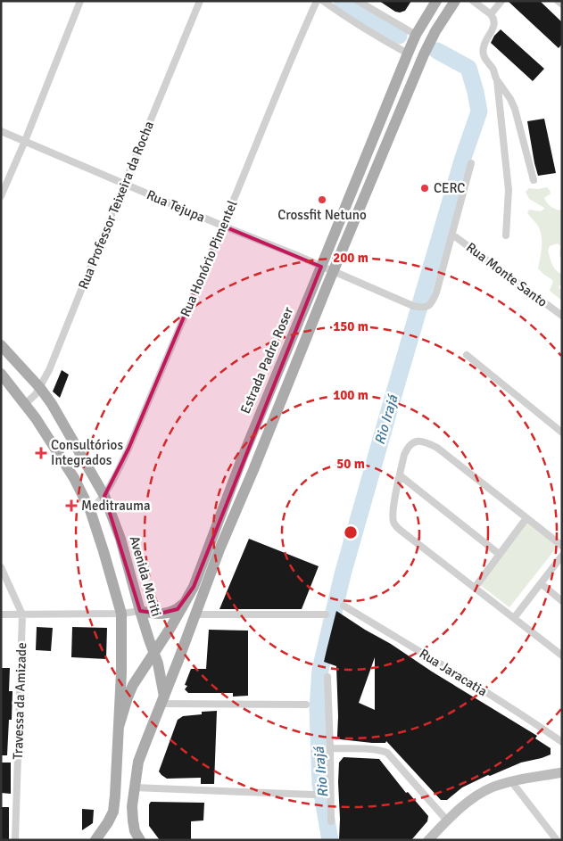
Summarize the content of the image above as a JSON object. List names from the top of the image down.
{
  "streets": {
    "main road": ["Estrada Padre Roser", "Avenida Meriti"],
    "street": [
      "Rua Professor Teixeira da Rocha",
      "Rua Tejupa",
      "Rua Honório Pimentel",
      "Rua Monte Santo",
      "Rua Jaracatia",
      "Travessa da Amizade"
    ]
  },
  "crossings": [
    ["Rua Professor Teixeira da Rocha", "Rua Tejupa"],
    ["Rua Professor Teixeira da Rocha", "Avenida Meriti"],
    ["Rua Tejupa", "Rua Honório Pimentel"],
    ["Rua Tejupa", "Rua Monte Santo"],
    ["Rua Tejupa", "Estrada Padre Roser"],
    ["Rua Honório Pimentel", "Avenida Meriti"],
    ["Estrada Padre Roser", "Avenida Meriti"]
  ],
  "water": ["Rio Irajá"],
  "places": {
    "other": ["CERC", "Crossfit Netuno"],
    "health": ["Consultórios Integrados", "Meditrauma"]
  },
  "rings": [
    "200 m",
    "150 m",
    "100 m",
    "50 m"
  ]
}
